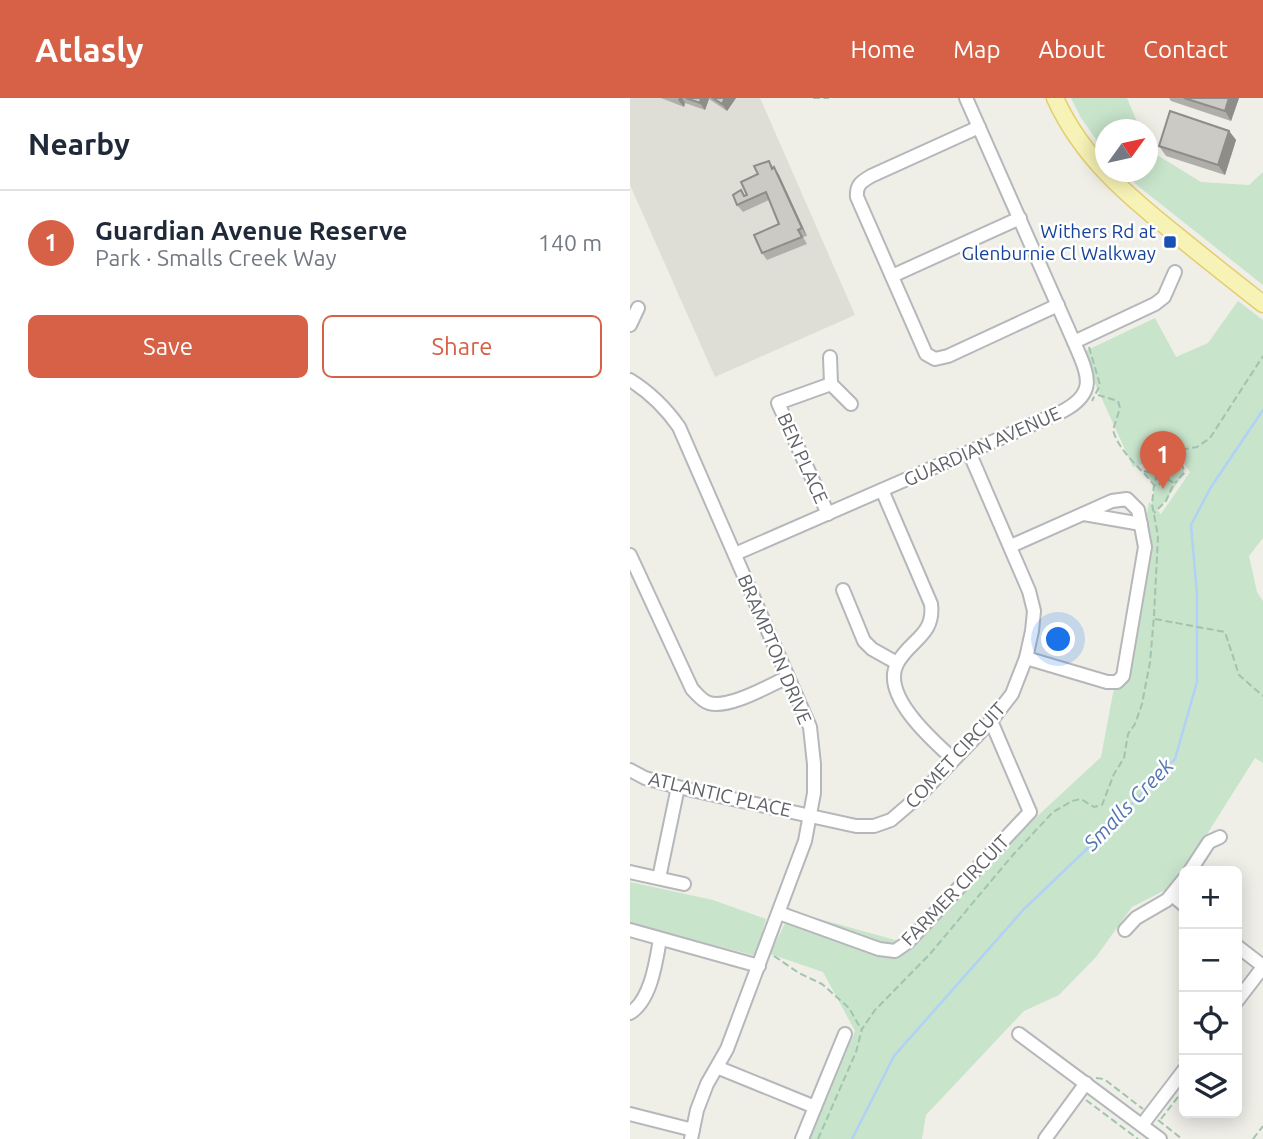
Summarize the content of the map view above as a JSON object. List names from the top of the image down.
{
  "streets": {
    "street": [
      "GUARDIAN AVENUE",
      "BEN PLACE",
      "BRAMPTON DRIVE",
      "COMET CIRCUIT",
      "ATLANTIC PLACE",
      "FARMER CIRCUIT"
    ]
  },
  "crossings": [
    ["GUARDIAN AVENUE", "BEN PLACE"],
    ["GUARDIAN AVENUE", "BRAMPTON DRIVE"],
    ["GUARDIAN AVENUE", "COMET CIRCUIT"],
    ["BRAMPTON DRIVE", "COMET CIRCUIT"],
    ["BRAMPTON DRIVE", "ATLANTIC PLACE"],
    ["BRAMPTON DRIVE", "FARMER CIRCUIT"],
    ["COMET CIRCUIT", "ATLANTIC PLACE"],
    ["COMET CIRCUIT", "FARMER CIRCUIT"]
  ],
  "water": ["Smalls Creek"],
  "places": {
    "transit": ["Withers Rd at Glenburnie Cl Walkway"]
  },
  "north": "top right",
  "page": {
    "header": "Atlasly",
    "nav": [
      "Home",
      "Map",
      "About",
      "Contact"
    ],
    "heading": "Nearby",
    "list": [
      {
        "mark": "1",
        "name": "Guardian Avenue Reserve",
        "note": "Park · Smalls Creek Way",
        "value": "140 m"
      }
    ],
    "buttons": ["Save", "Share"],
    "pins": "1",
    "map_buttons": ["+", "−"]
  }
}
